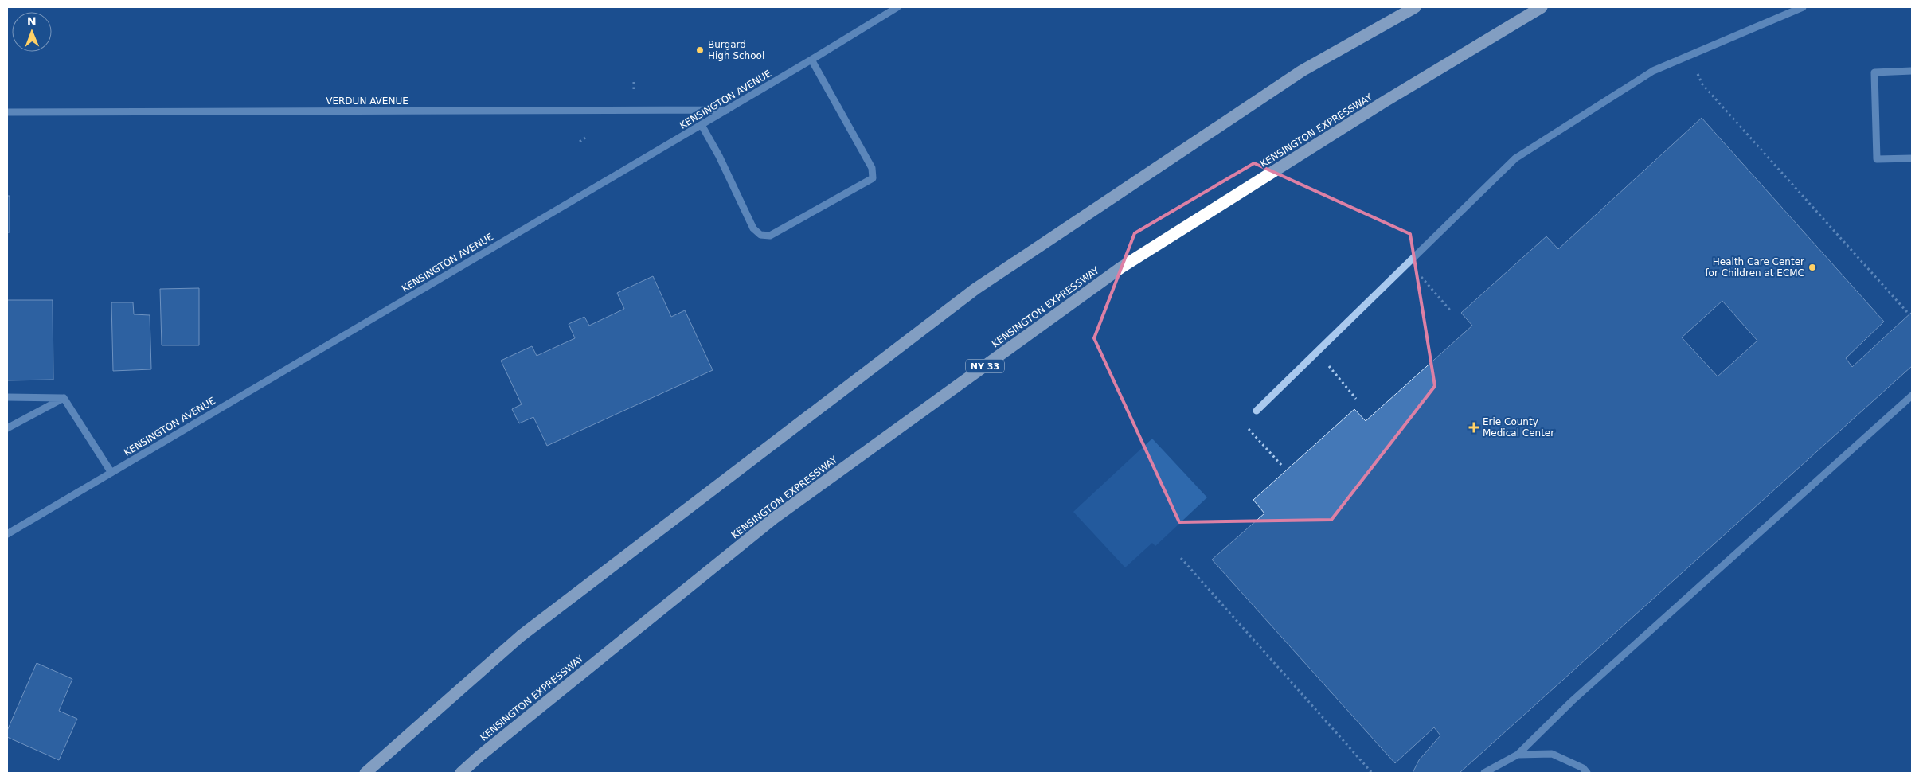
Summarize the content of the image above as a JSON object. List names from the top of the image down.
{
  "streets": {
    "highway": ["KENSINGTON EXPRESSWAY", "NY 33"],
    "street": ["KENSINGTON AVENUE", "VERDUN AVENUE"]
  },
  "crossings": [
    ["KENSINGTON AVENUE", "VERDUN AVENUE"]
  ],
  "places": {
    "other": ["Burgard High School", "Health Care Center for Children at ECMC"],
    "health": ["Erie County Medical Center"]
  },
  "north": "top"
}
